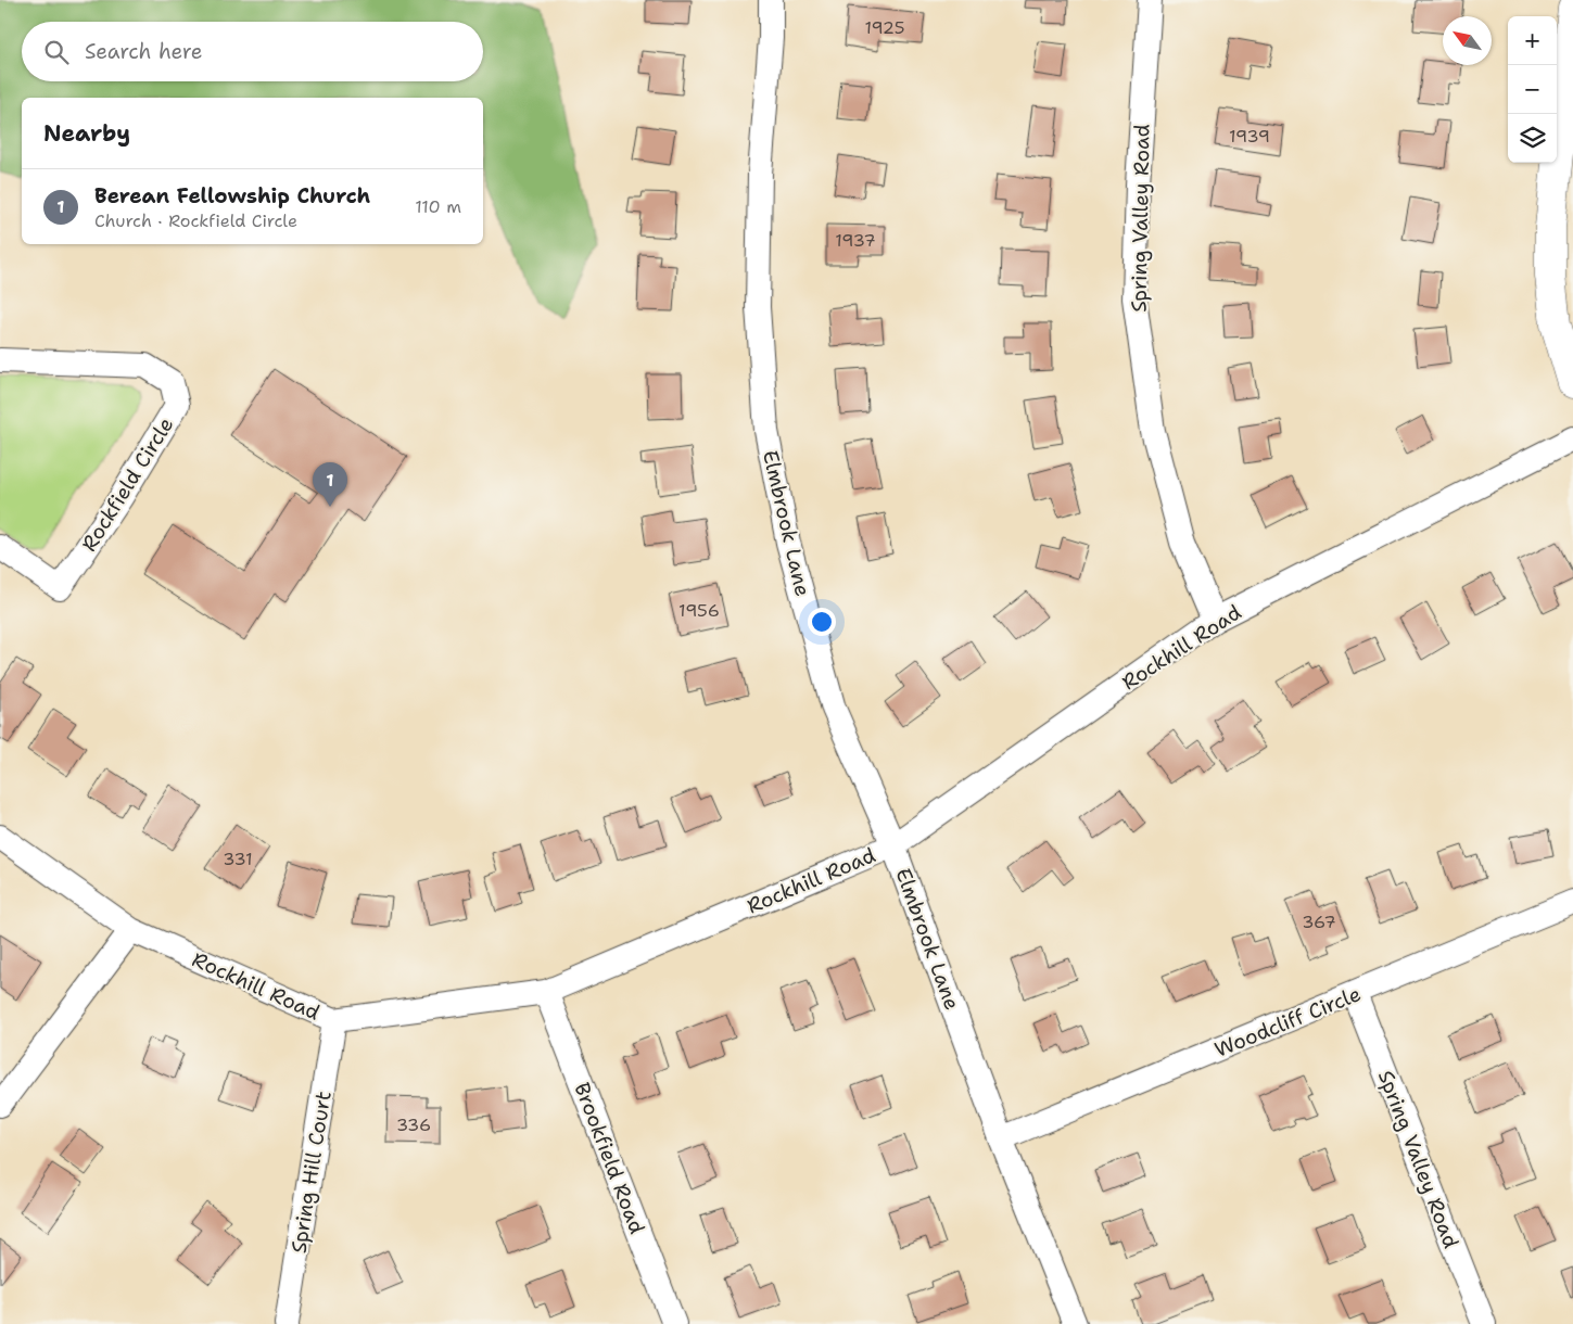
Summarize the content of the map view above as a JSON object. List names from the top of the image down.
{
  "streets": {
    "street": [
      "Spring Valley Road",
      "Rockfield Circle",
      "Elmbrook Lane",
      "Rockhill Road",
      "Woodcliff Circle",
      "Brookfield Road",
      "Spring Hill Court"
    ]
  },
  "crossings": [
    ["Spring Valley Road", "Rockhill Road"],
    ["Spring Valley Road", "Woodcliff Circle"],
    ["Elmbrook Lane", "Rockhill Road"],
    ["Elmbrook Lane", "Woodcliff Circle"],
    ["Rockhill Road", "Brookfield Road"],
    ["Rockhill Road", "Spring Hill Court"]
  ],
  "house_numbers": [
    "1925",
    "1939",
    "1937",
    "1956",
    "331",
    "367",
    "336"
  ],
  "north": "top left",
  "page": {
    "map_buttons": ["+", "−"],
    "search": "Search here",
    "heading": "Nearby",
    "list": [
      {
        "mark": "1",
        "name": "Berean Fellowship Church",
        "note": "Church · Rockfield Circle",
        "value": "110 m"
      }
    ],
    "pins": "1"
  }
}
